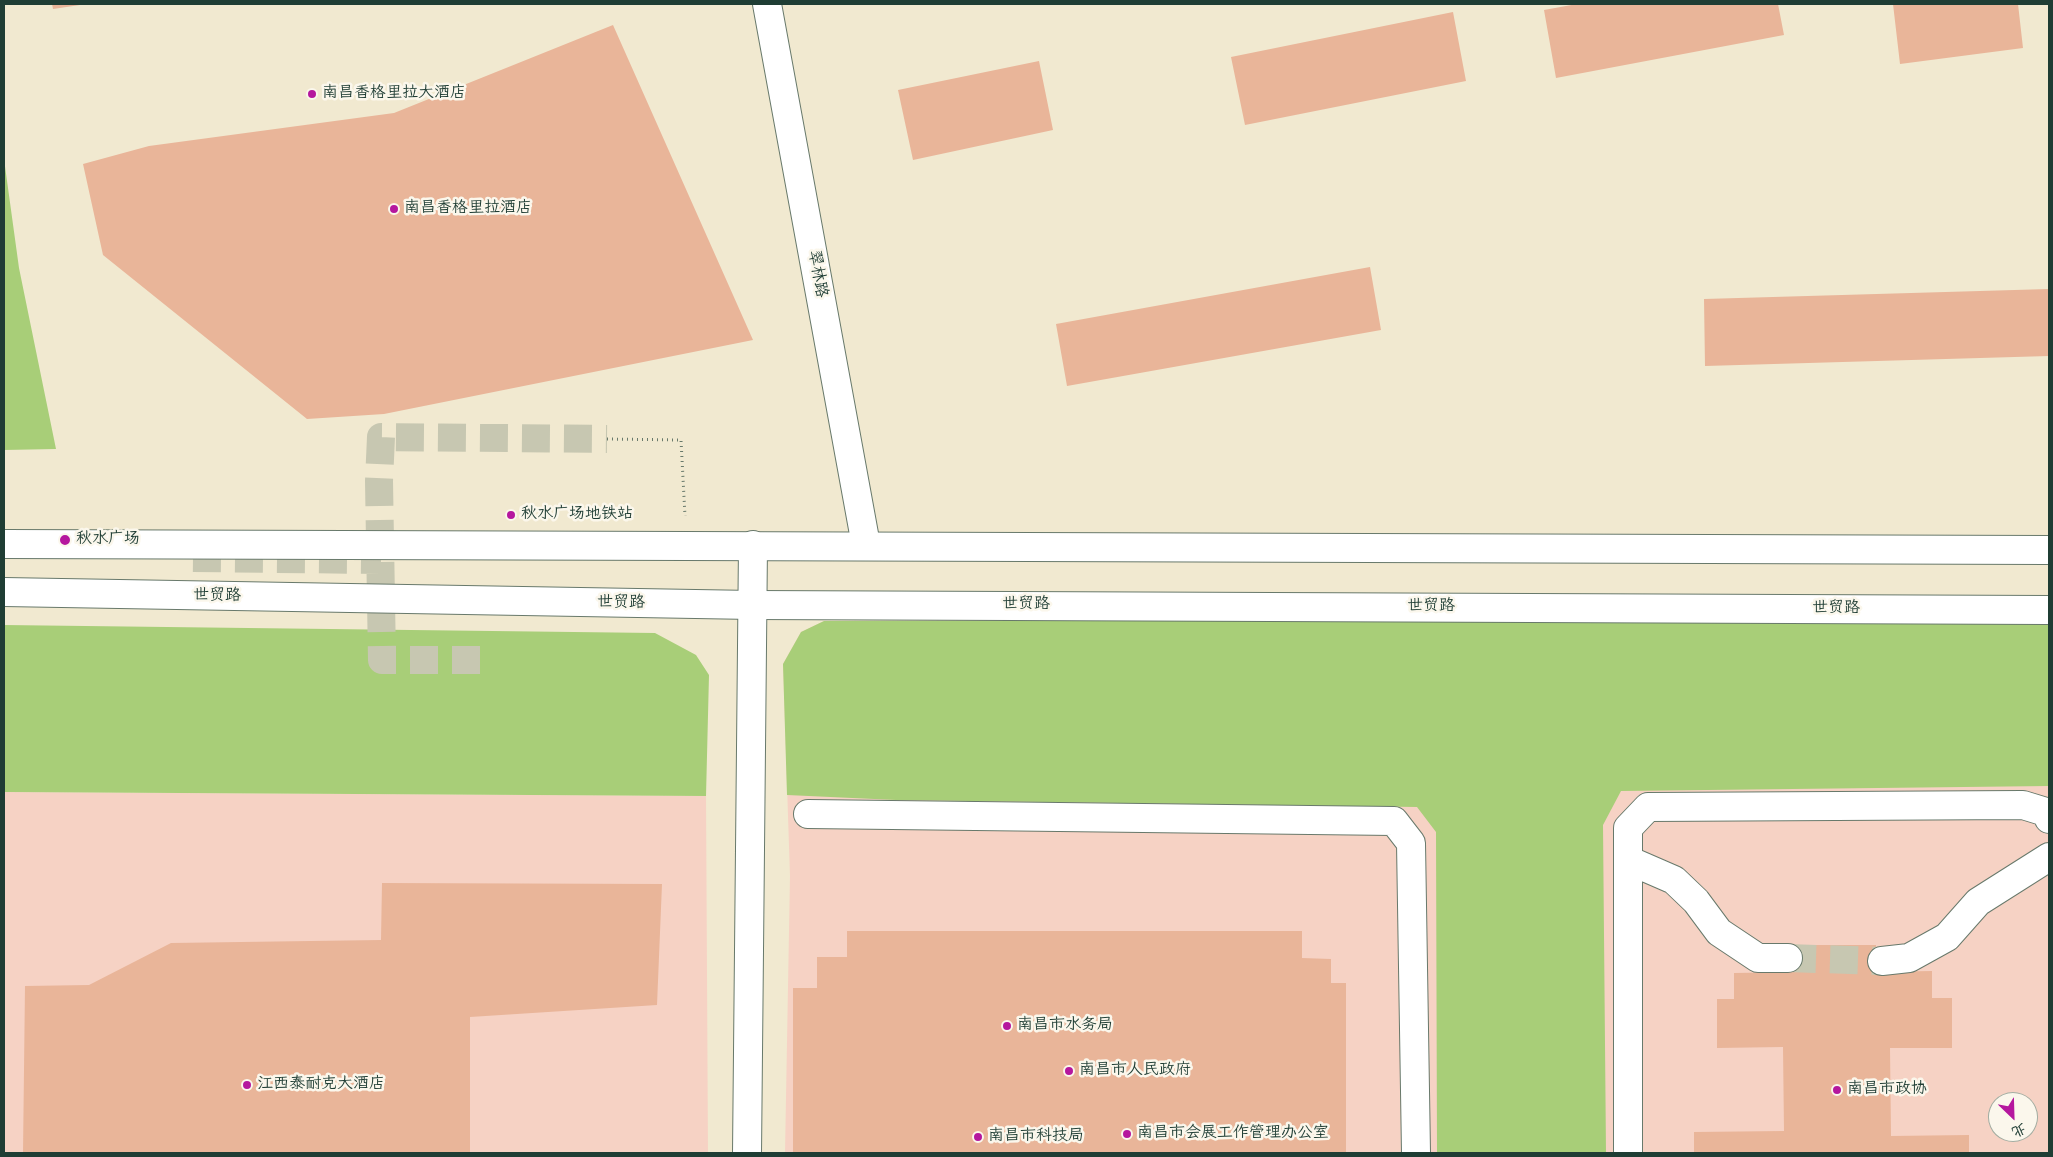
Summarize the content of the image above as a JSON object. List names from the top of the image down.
{
  "streets": {
    "main road": ["翠林路", "世贸路"]
  },
  "places": [
    "南昌香格里拉大酒店",
    "南昌香格里拉酒店",
    "秋水广场地铁站",
    "秋水广场",
    "南昌市水务局",
    "南昌市人民政府",
    "江西泰耐克大酒店",
    "南昌市政协",
    "南昌市会展工作管理办公室",
    "南昌市科技局"
  ],
  "north": "bottom right"
}
